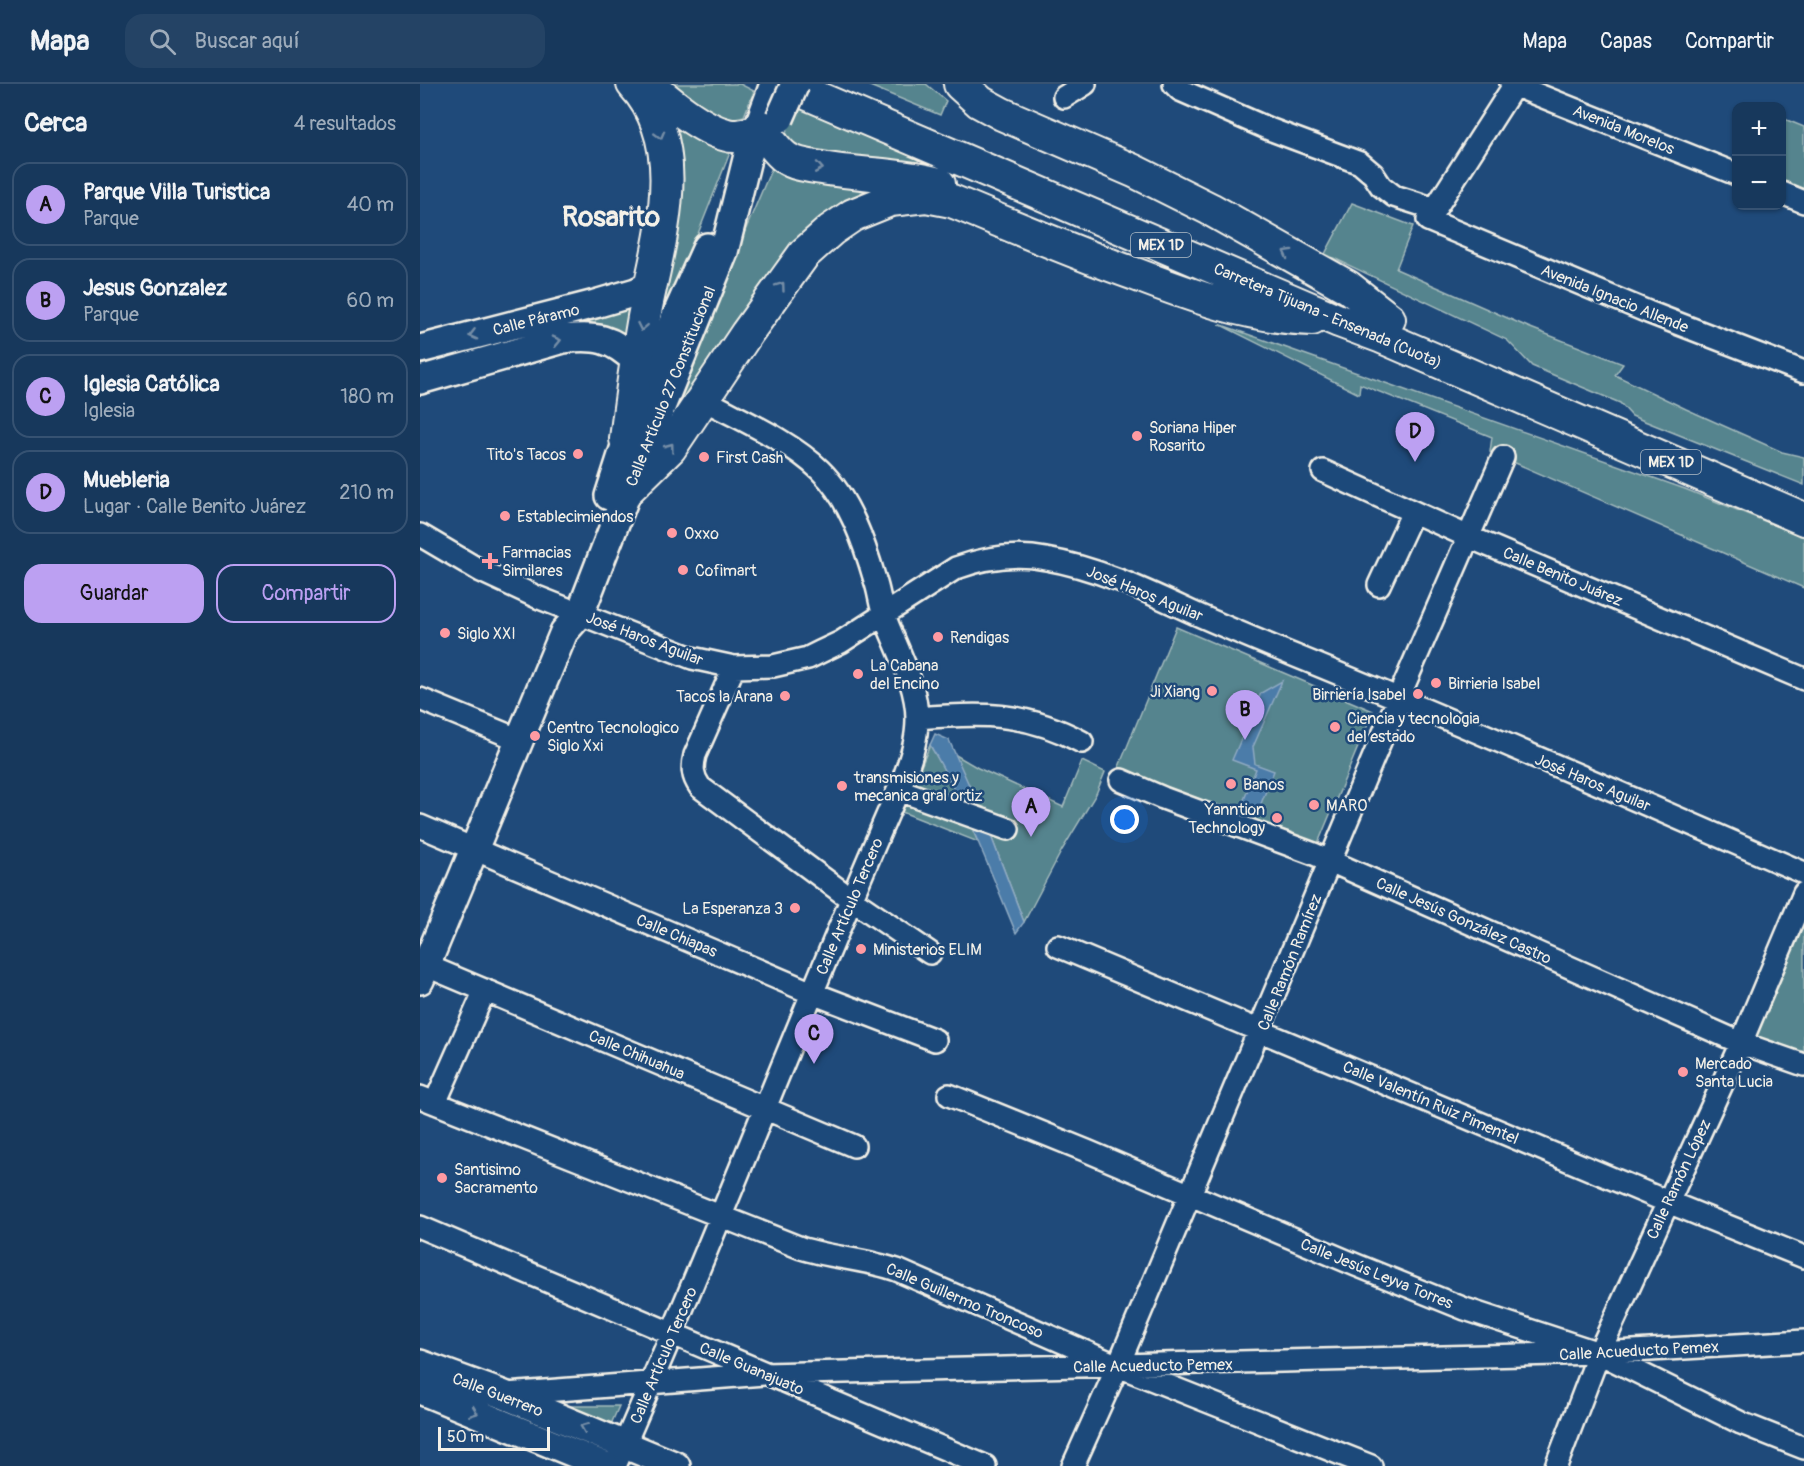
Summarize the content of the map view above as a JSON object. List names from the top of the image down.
{
  "streets": {
    "highway": ["MEX 1D", "Carretera Tijuana - Ensenada (Cuota)"],
    "main road": ["Calle Páramo", "Calle Artículo 27 Constitucional", "Calle Guerrero"],
    "street": [
      "Avenida Morelos",
      "Avenida Ignacio Allende",
      "Calle Benito Juárez",
      "José Haros Aguilar",
      "Calle Artículo Tercero",
      "Calle Jesús González Castro",
      "Calle Chiapas",
      "Calle Ramón Ramírez",
      "Calle Chihuahua",
      "Calle Valentín Ruiz Pimentel",
      "Calle Ramón López",
      "Calle Jesús Leyva Torres",
      "Calle Guillermo Troncoso",
      "Calle Acueducto Pemex",
      "Calle Guanajuato"
    ]
  },
  "crossings": [
    ["Calle Artículo 27 Constitucional", "José Haros Aguilar"],
    ["Calle Artículo 27 Constitucional", "Calle Chiapas"],
    ["Calle Artículo 27 Constitucional", "Calle Chihuahua"],
    ["Calle Benito Juárez", "Calle Ramón Ramírez"],
    ["José Haros Aguilar", "Calle Artículo Tercero"],
    ["José Haros Aguilar", "Calle Ramón Ramírez"],
    ["Calle Artículo Tercero", "Calle Chiapas"],
    ["Calle Artículo Tercero", "Calle Chihuahua"],
    ["Calle Artículo Tercero", "Calle Guillermo Troncoso"],
    ["Calle Artículo Tercero", "Calle Acueducto Pemex"],
    ["Calle Artículo Tercero", "Calle Guanajuato"],
    ["Calle Artículo Tercero", "Calle Guerrero"],
    ["Calle Jesús González Castro", "Calle Ramón Ramírez"],
    ["Calle Jesús González Castro", "Calle Ramón López"],
    ["Calle Ramón Ramírez", "Calle Valentín Ruiz Pimentel"],
    ["Calle Ramón Ramírez", "Calle Jesús Leyva Torres"],
    ["Calle Ramón Ramírez", "Calle Guillermo Troncoso"],
    ["Calle Ramón Ramírez", "Calle Acueducto Pemex"],
    ["Calle Valentín Ruiz Pimentel", "Calle Ramón López"],
    ["Calle Ramón López", "Calle Jesús Leyva Torres"],
    ["Calle Ramón López", "Calle Acueducto Pemex"],
    ["Calle Jesús Leyva Torres", "Calle Acueducto Pemex"],
    ["Calle Guillermo Troncoso", "Calle Acueducto Pemex"],
    ["Calle Acueducto Pemex", "Calle Guanajuato"],
    ["Calle Acueducto Pemex", "Calle Guerrero"]
  ],
  "districts": ["Rosarito"],
  "places": {
    "other": [
      "Soriana Hiper Rosarito",
      "Tito's Tacos",
      "First Cash",
      "Establecimiendos",
      "Oxxo",
      "Cofimart",
      "Siglo XXI",
      "Rendigas",
      "La Cabana del Encino",
      "Birrieria Isabel",
      "Ji Xiang",
      "Birriería Isabel",
      "Tacos la Arana",
      "Ciencia y tecnologia del estado",
      "Centro Tecnologico Siglo Xxi",
      "Banos",
      "transmisiones y mecanica gral ortiz",
      "MARO",
      "Yanntion Technology",
      "La Esperanza 3",
      "Ministerios ELIM",
      "Mercado Santa Lucia",
      "Santisimo Sacramento"
    ],
    "health": ["Farmacias Similares"]
  },
  "scale_bar": "50 m",
  "page": {
    "header": "Mapa",
    "search": "Buscar aquí",
    "nav": ["Mapa", "Capas", "Compartir"],
    "heading": ["Cerca", "4 resultados"],
    "map_buttons": ["+", "−"],
    "list": [
      {
        "mark": "A",
        "name": "Parque Villa Turistica",
        "note": "Parque",
        "value": "40 m"
      },
      {
        "mark": "B",
        "name": "Jesus Gonzalez",
        "note": "Parque",
        "value": "60 m"
      },
      {
        "mark": "C",
        "name": "Iglesia Católica",
        "note": "Iglesia",
        "value": "180 m"
      },
      {
        "mark": "D",
        "name": "Muebleria",
        "note": "Lugar · Calle Benito Juárez",
        "value": "210 m"
      }
    ],
    "pins": [
      "D",
      "B",
      "A",
      "C"
    ],
    "buttons": ["Guardar", "Compartir"],
    "scale": "50 m"
  }
}
